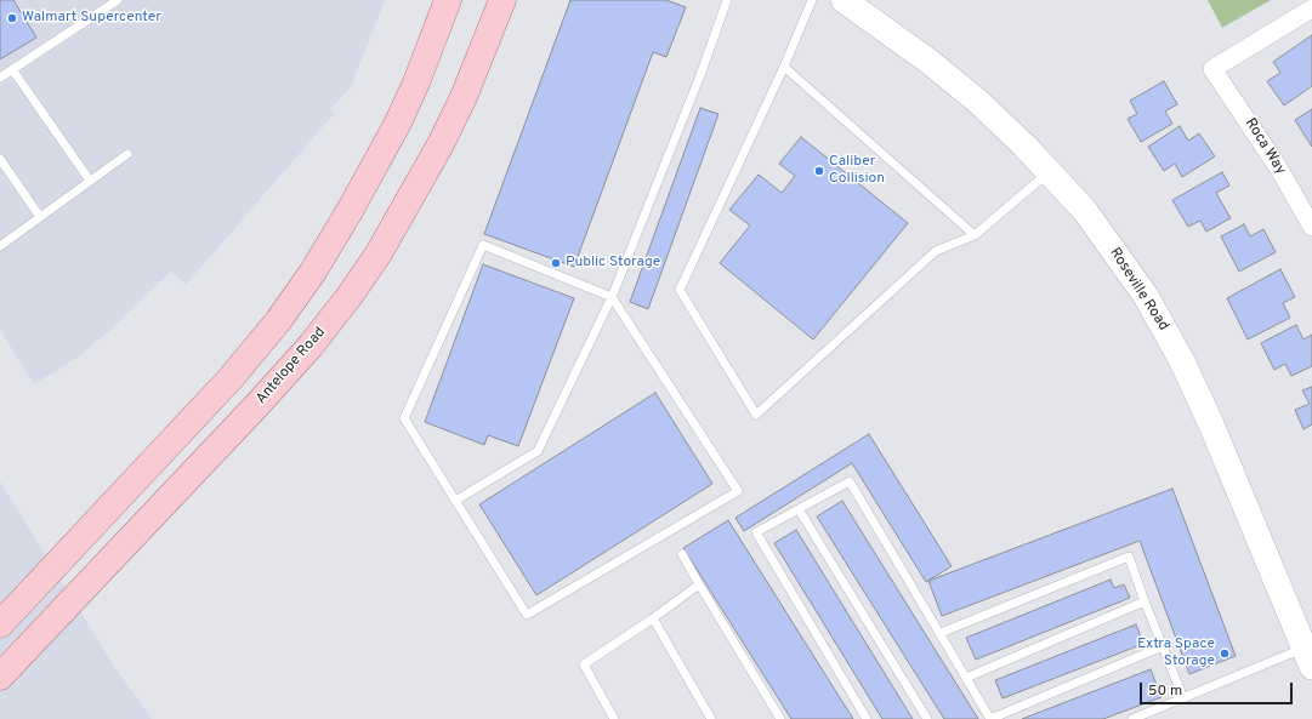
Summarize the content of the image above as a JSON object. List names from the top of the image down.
{
  "streets": {
    "main road": ["Roseville Road", "Antelope Road"],
    "street": ["Roca Way"]
  },
  "places": [
    "Walmart Supercenter",
    "Caliber Collision",
    "Public Storage",
    "Extra Space Storage"
  ],
  "scale_bar": "50 m"
}
